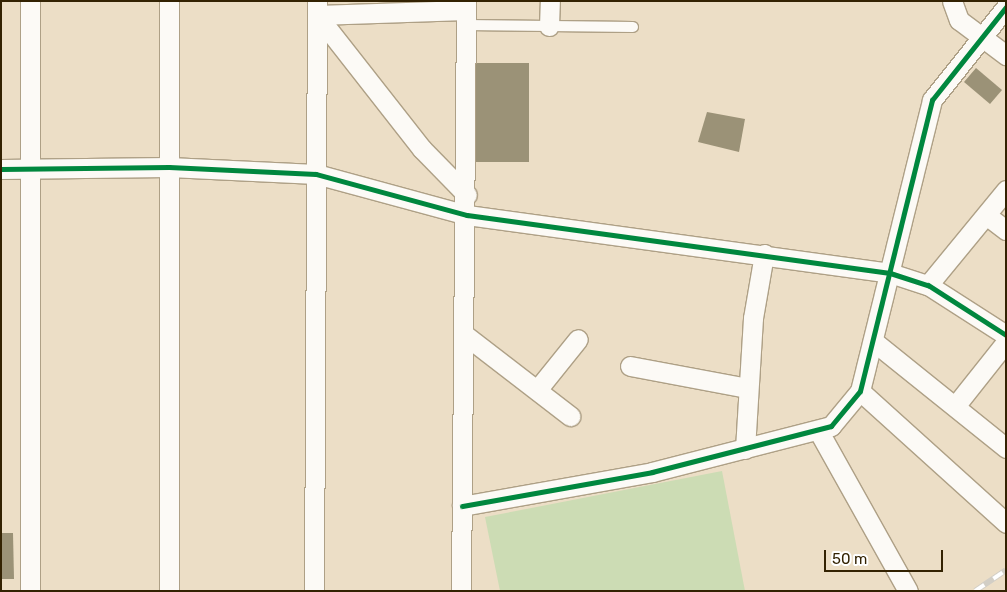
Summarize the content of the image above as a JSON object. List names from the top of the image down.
{
  "scale_bar": "50 m"
}
